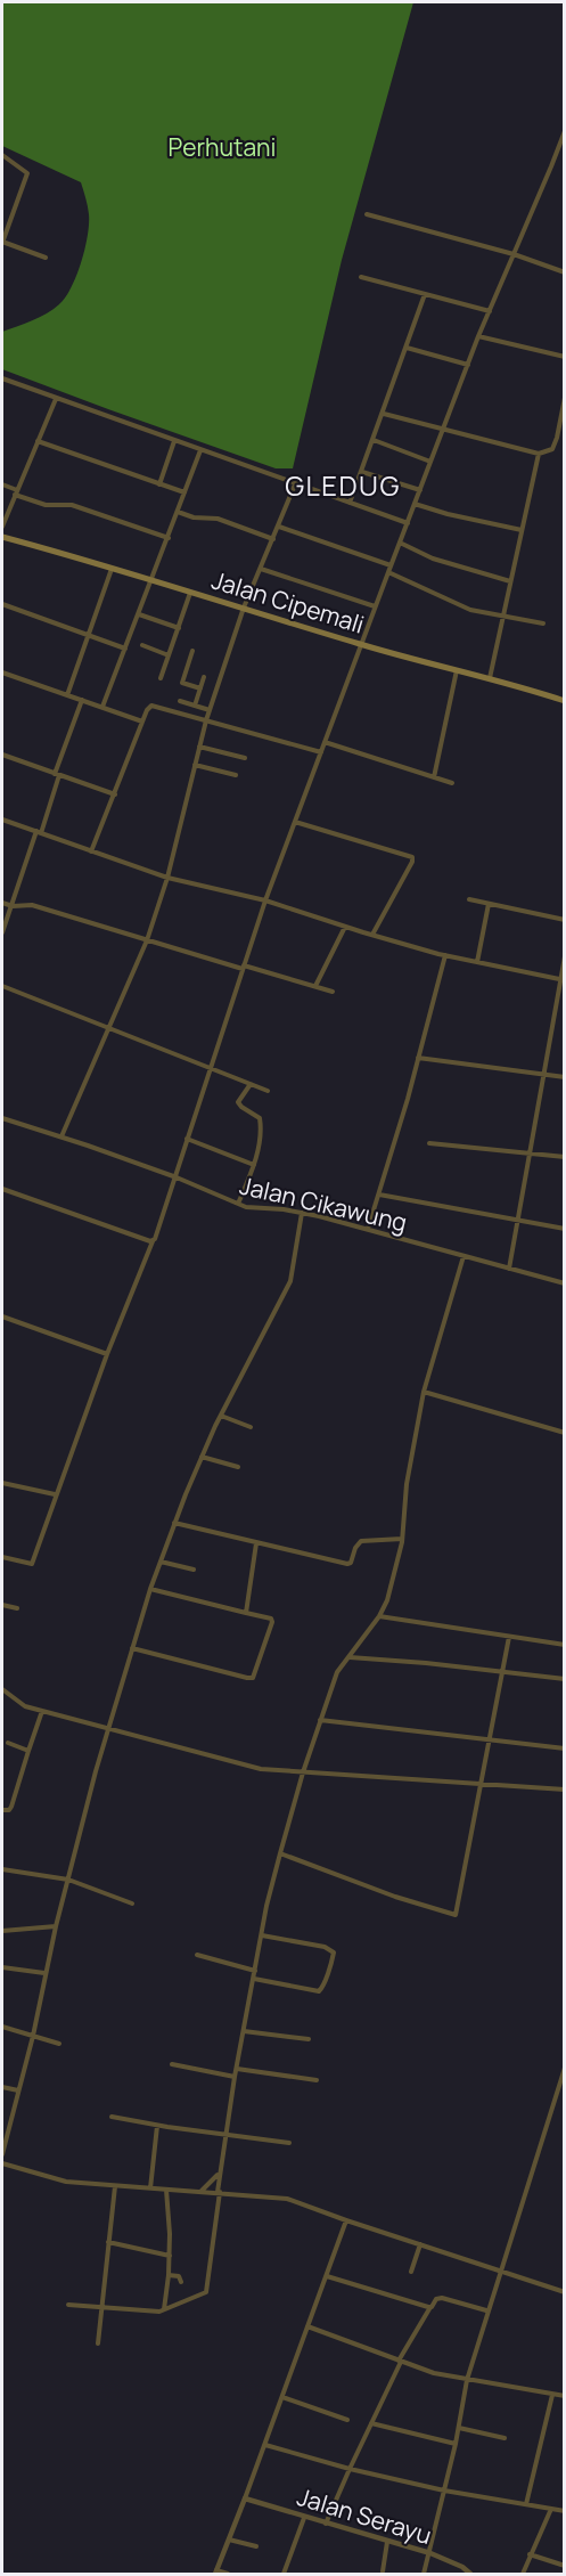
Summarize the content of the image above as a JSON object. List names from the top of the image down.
{
  "streets": {
    "main road": ["Jalan Cipemali"],
    "street": ["Jalan Cikawung", "Jalan Serayu"]
  },
  "districts": ["GLEDUG"],
  "parks": ["Perhutani"]
}
